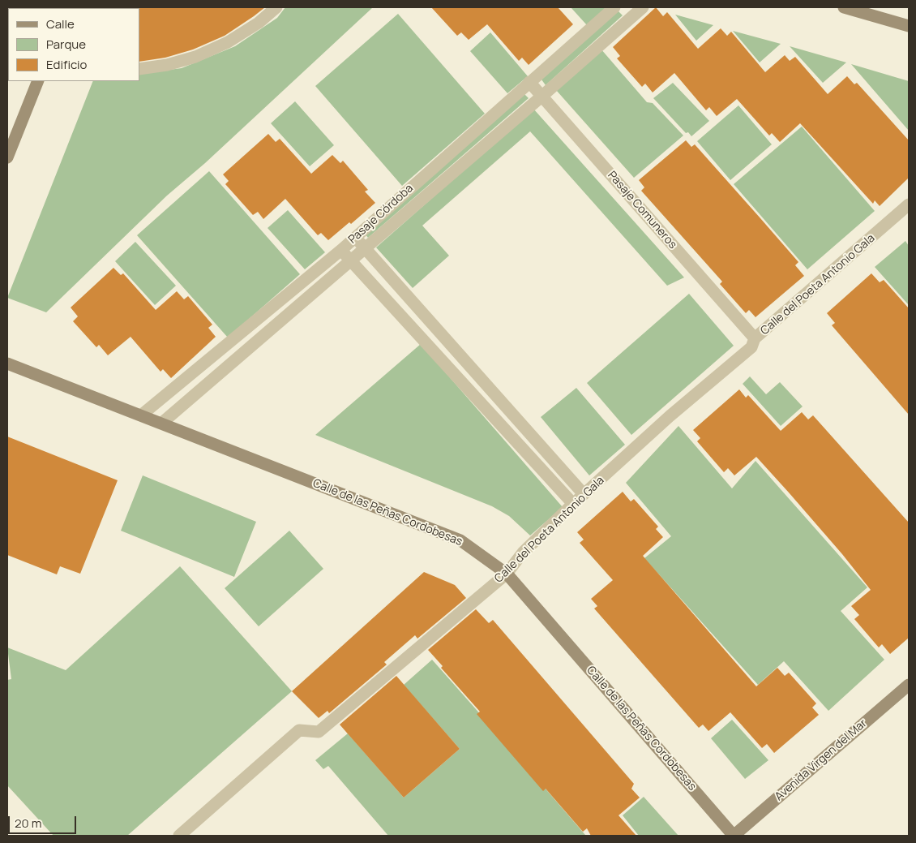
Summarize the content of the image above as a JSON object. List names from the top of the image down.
{
  "streets": {
    "street": [
      "Pasaje Comuneros",
      "Pasaje Córdoba",
      "Calle del Poeta Antonio Gala",
      "Calle de las Peñas Cordobesas",
      "Avenida Virgen del Mar"
    ]
  },
  "crossings": [
    ["Pasaje Comuneros", "Pasaje Córdoba"],
    ["Pasaje Comuneros", "Calle del Poeta Antonio Gala"],
    ["Pasaje Córdoba", "Calle de las Peñas Cordobesas"],
    ["Calle del Poeta Antonio Gala", "Calle de las Peñas Cordobesas"],
    ["Calle de las Peñas Cordobesas", "Avenida Virgen del Mar"]
  ],
  "legend": ["Calle", "Parque", "Edificio"],
  "scale_bar": "20 m"
}
